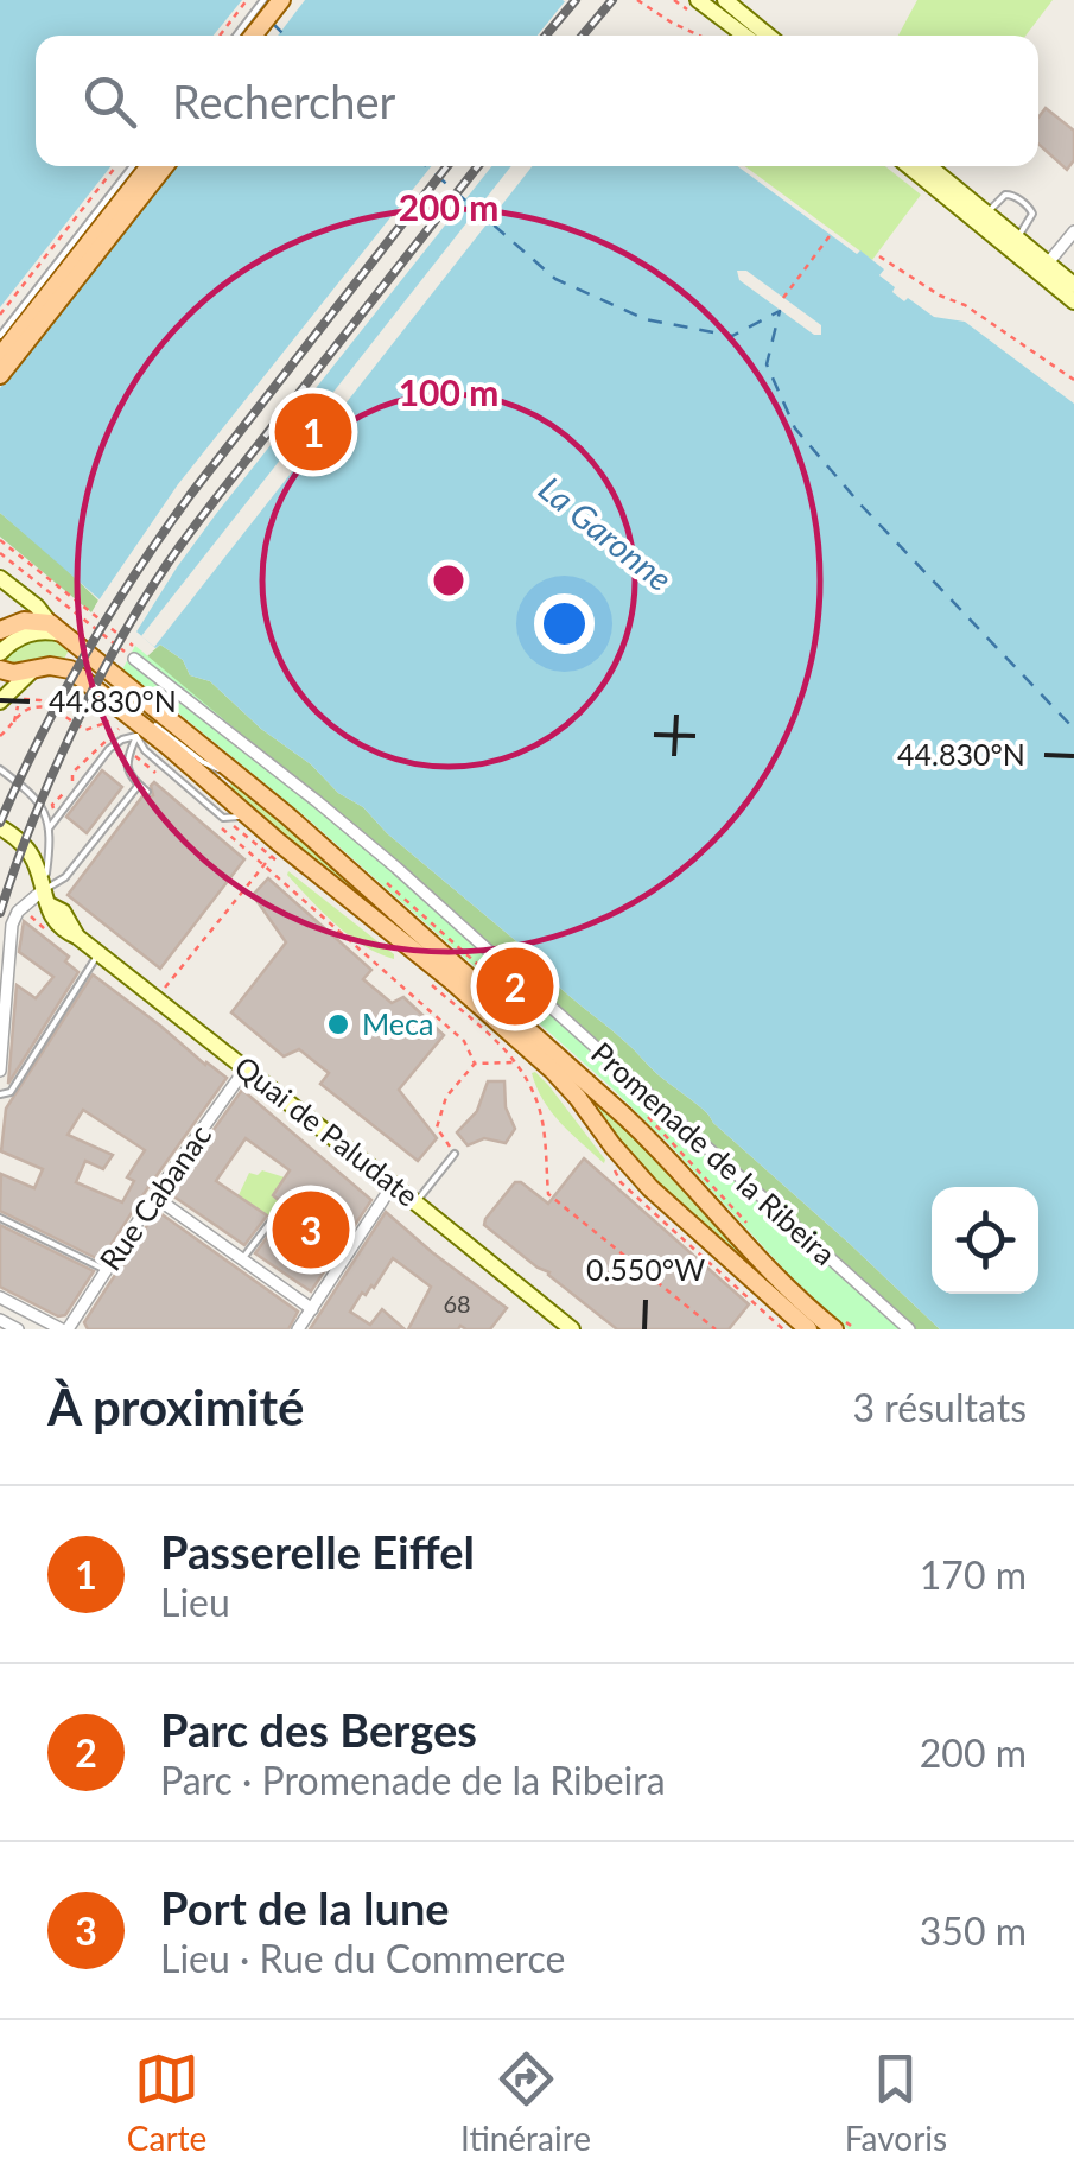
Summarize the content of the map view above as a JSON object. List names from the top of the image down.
{
  "streets": {
    "street": ["Quai de Paludate", "Promenade de la Ribeira", "Rue Cabanac"]
  },
  "crossings": [
    ["Quai de Paludate", "Rue Cabanac"]
  ],
  "water": ["La Garonne"],
  "places": ["Meca"],
  "house_numbers": ["68"],
  "page": {
    "search": "Rechercher",
    "pins": ["1", "2", "3"],
    "heading": ["À proximité", "3 résultats"],
    "list": [
      {
        "mark": "1",
        "name": "Passerelle Eiffel",
        "note": "Lieu",
        "value": "170 m"
      },
      {
        "mark": "2",
        "name": "Parc des Berges",
        "note": "Parc · Promenade de la Ribeira",
        "value": "200 m"
      },
      {
        "mark": "3",
        "name": "Port de la lune",
        "note": "Lieu · Rue du Commerce",
        "value": "350 m"
      }
    ],
    "nav": ["Carte", "Itinéraire", "Favoris"]
  },
  "coordinates": ["44.830°N", "0.550°W"],
  "rings": ["200 m", "100 m"]
}
